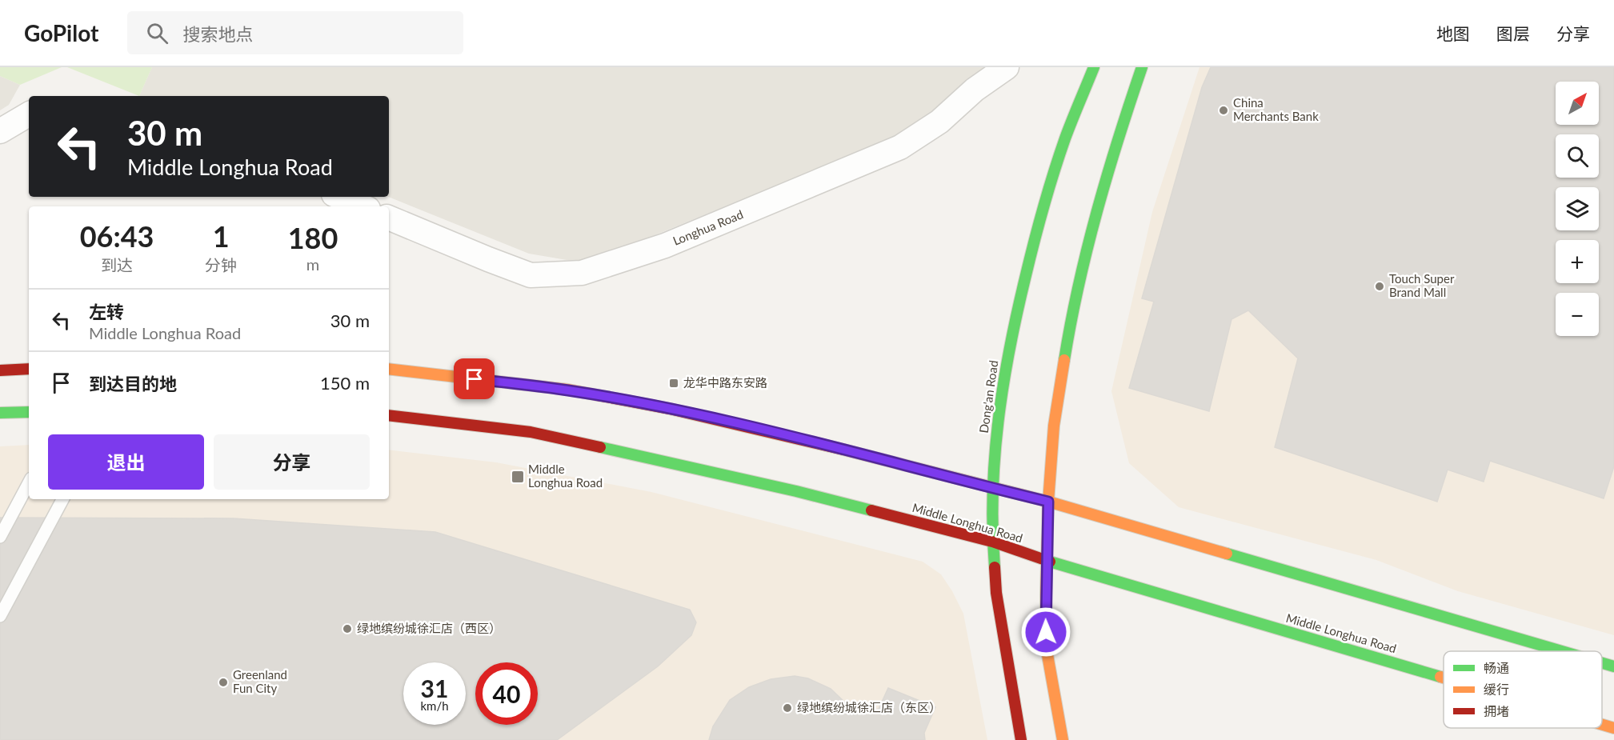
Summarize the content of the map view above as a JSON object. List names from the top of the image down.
{
  "streets": {
    "main road": ["Dong'an Road", "Middle Longhua Road"],
    "street": ["Longhua Road"]
  },
  "crossings": [
    ["Dong'an Road", "Middle Longhua Road"]
  ],
  "places": {
    "other": [
      "China Merchants Bank",
      "Touch Super Brand Mall",
      "绿地缤纷城徐汇店（西区）",
      "Greenland Fun City",
      "绿地缤纷城徐汇店（东区）"
    ],
    "transit": ["龙华中路东安路", "Middle Longhua Road"]
  },
  "legend": ["畅通", "缓行", "拥堵"],
  "north": "top right",
  "page": {
    "header": "GoPilot",
    "search": "搜索地点",
    "nav": ["地图", "图层", "分享"],
    "map_buttons": ["+", "−"],
    "turn": ["30 m", "Middle Longhua Road"],
    "eta": [
      "06:43",
      "到达",
      "1",
      "分钟",
      "180",
      "m"
    ],
    "list": [
      {
        "name": "左转",
        "note": "Middle Longhua Road",
        "value": "30 m"
      },
      {
        "name": "到达目的地",
        "value": "150 m"
      }
    ],
    "buttons": ["退出", "分享"],
    "speed": "31 km/h",
    "limit": "40"
  }
}
